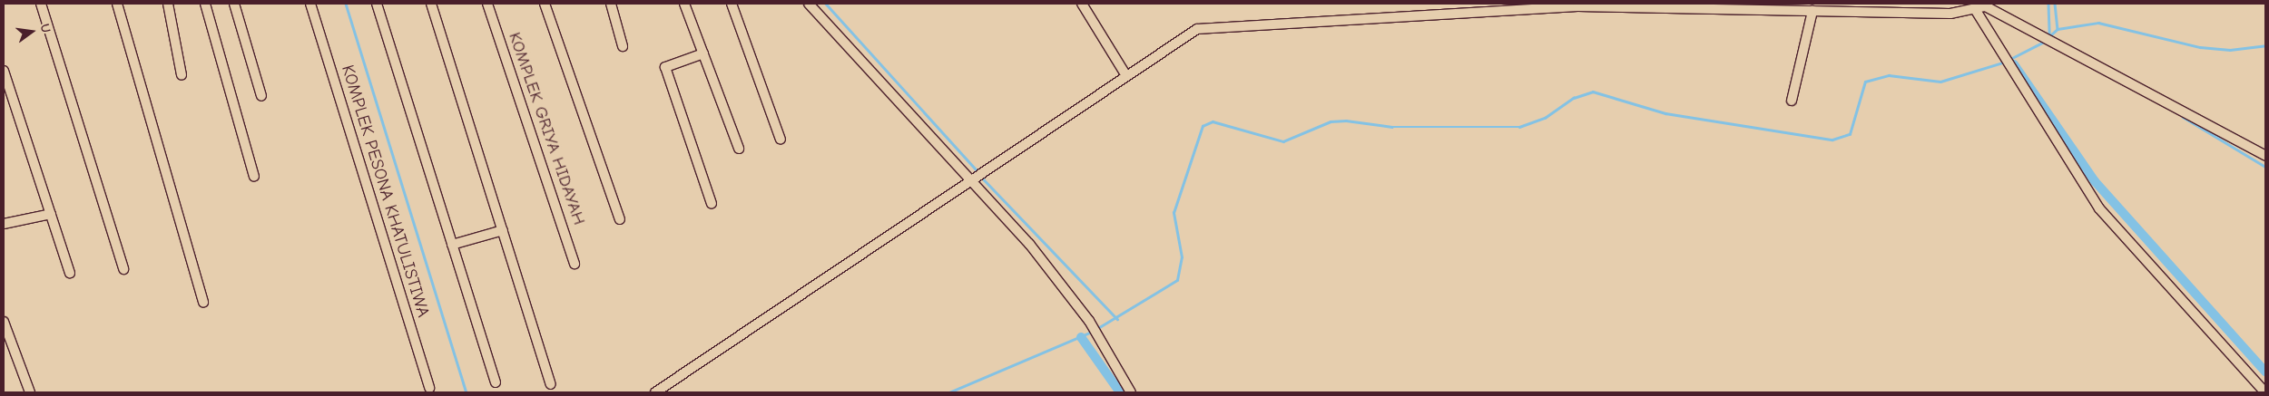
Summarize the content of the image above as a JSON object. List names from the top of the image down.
{
  "streets": {
    "street": ["KOMPLEK GRIYA HIDAYAH", "KOMPLEK PESONA KHATULISTIWA"]
  },
  "north": "right"
}
